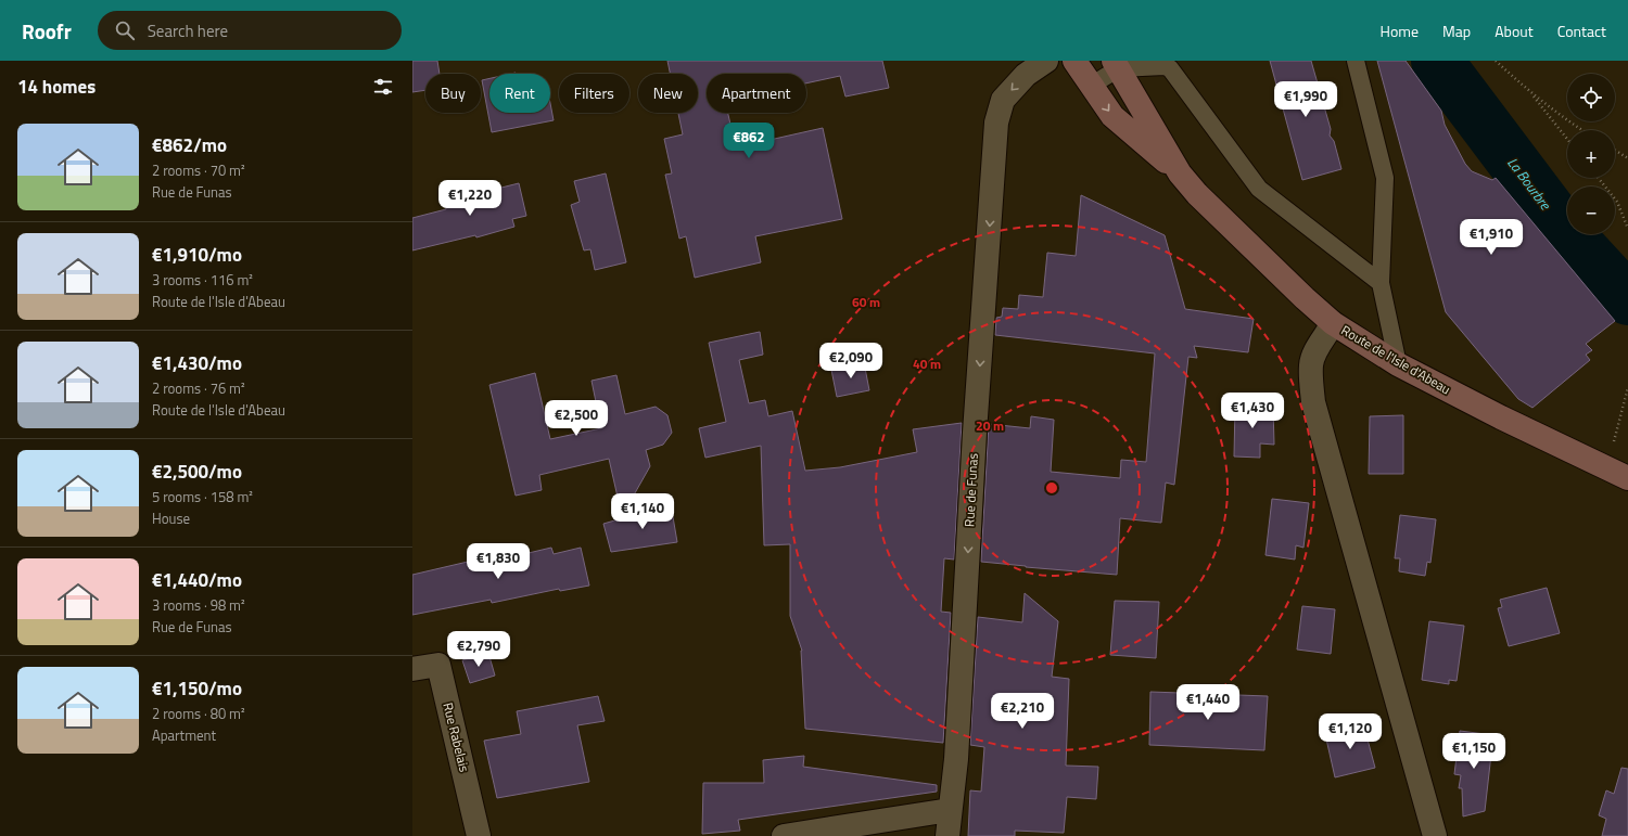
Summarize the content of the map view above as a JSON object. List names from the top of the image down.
{
  "streets": {
    "street": ["Route de l'Isle d'Abeau", "Rue de Funas", "Rue Rabelais"]
  },
  "one_way": ["Rue de Funas"],
  "water": ["La Bourbre"],
  "page": {
    "header": "Roofr",
    "search": "Search here",
    "nav": [
      "Home",
      "Map",
      "About",
      "Contact"
    ],
    "heading": "14 homes",
    "map_buttons": ["+", "−"],
    "chip": [
      "Buy",
      "Rent",
      "Filters",
      "New",
      "Apartment"
    ],
    "price": [
      "€1,990",
      "€862",
      "€1,220",
      "€1,910",
      "€2,090",
      "€1,430",
      "€2,500",
      "€1,140",
      "€1,830",
      "€2,790",
      "€1,440",
      "€2,210",
      "€1,120",
      "€1,150"
    ],
    "list": [
      {
        "name": "€862/mo",
        "note": "2 rooms · 70 m² · Rue de Funas"
      },
      {
        "name": "€1,910/mo",
        "note": "3 rooms · 116 m² · Route de l'Isle d'Abeau"
      },
      {
        "name": "€1,430/mo",
        "note": "2 rooms · 76 m² · Route de l'Isle d'Abeau"
      },
      {
        "name": "€2,500/mo",
        "note": "5 rooms · 158 m² · House"
      },
      {
        "name": "€1,440/mo",
        "note": "3 rooms · 98 m² · Rue de Funas"
      },
      {
        "name": "€1,150/mo",
        "note": "2 rooms · 80 m² · Apartment"
      }
    ]
  },
  "rings": ["60 m", "40 m", "20 m"]
}
